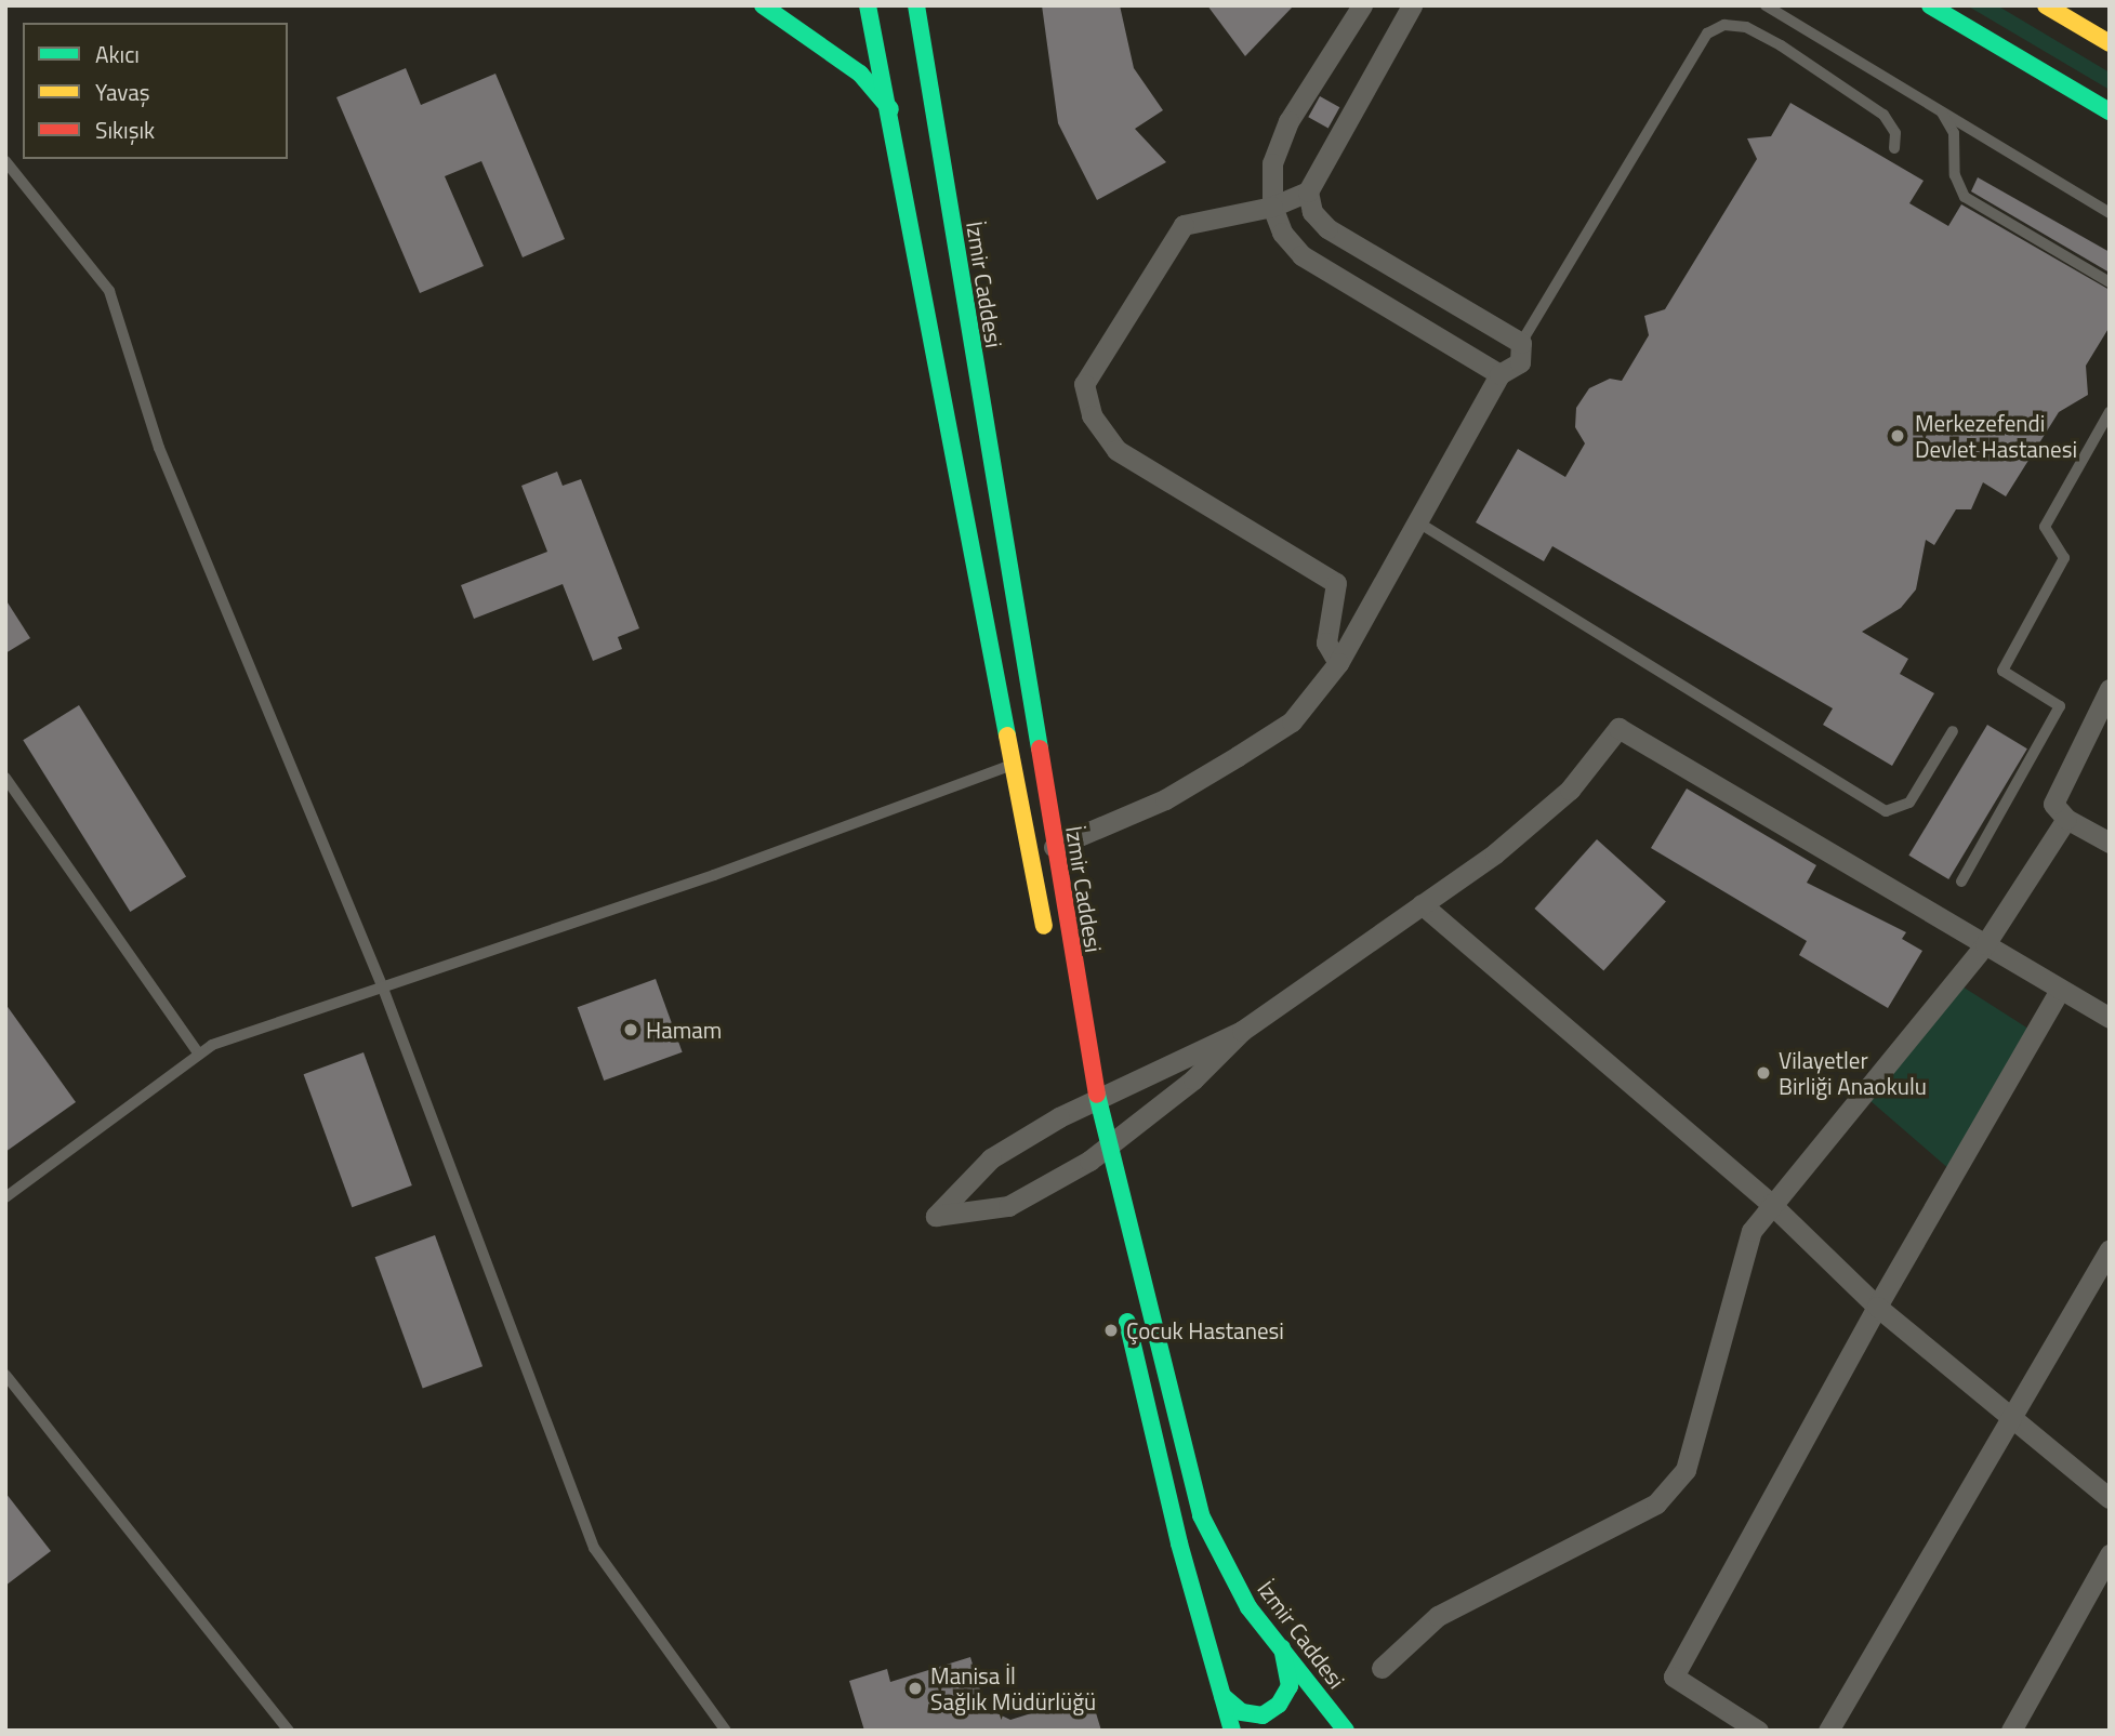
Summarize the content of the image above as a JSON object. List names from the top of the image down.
{
  "streets": {
    "main road": ["İzmir Caddesi"]
  },
  "places": [
    "Merkezefendi Devlet Hastanesi",
    "Hamam",
    "Vilayetler Birliği Anaokulu",
    "Çocuk Hastanesi",
    "Manisa İl Sağlık Müdürlüğü"
  ],
  "legend": ["Akıcı", "Yavaş", "Sıkışık"]
}
